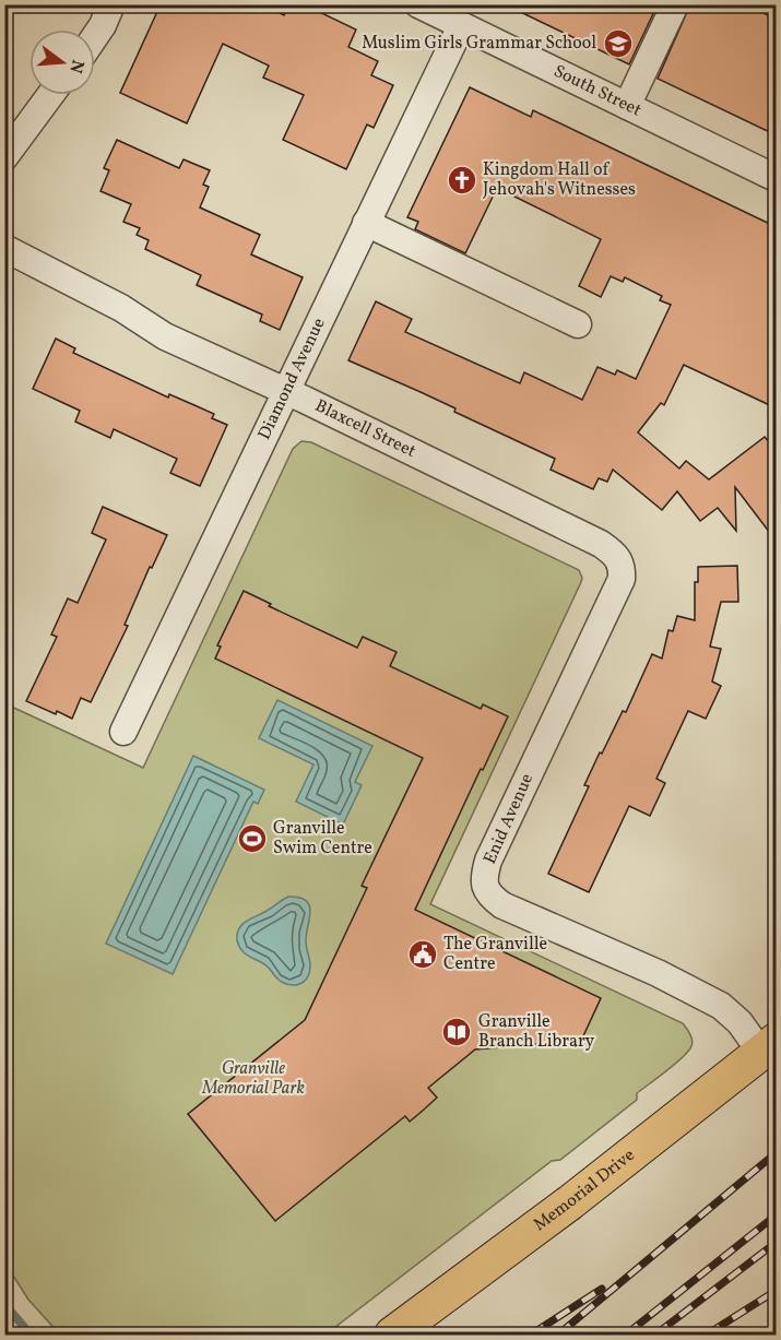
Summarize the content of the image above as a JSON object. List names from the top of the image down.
{
  "streets": {
    "main road": ["Memorial Drive"],
    "street": [
      "South Street",
      "Diamond Avenue",
      "Blaxcell Street",
      "Enid Avenue"
    ]
  },
  "crossings": [
    ["South Street", "Diamond Avenue"],
    ["Diamond Avenue", "Blaxcell Street"],
    ["Blaxcell Street", "Enid Avenue"],
    ["Enid Avenue", "Memorial Drive"]
  ],
  "parks": ["Granville Memorial Park"],
  "places": {
    "school or university": ["Muslim Girls Grammar School"],
    "church": ["Kingdom Hall of Jehovah's Witnesses"],
    "sports": ["Granville Swim Centre"],
    "public building": ["The Granville Centre"],
    "library": ["Granville Branch Library"]
  },
  "north": "right"
}
